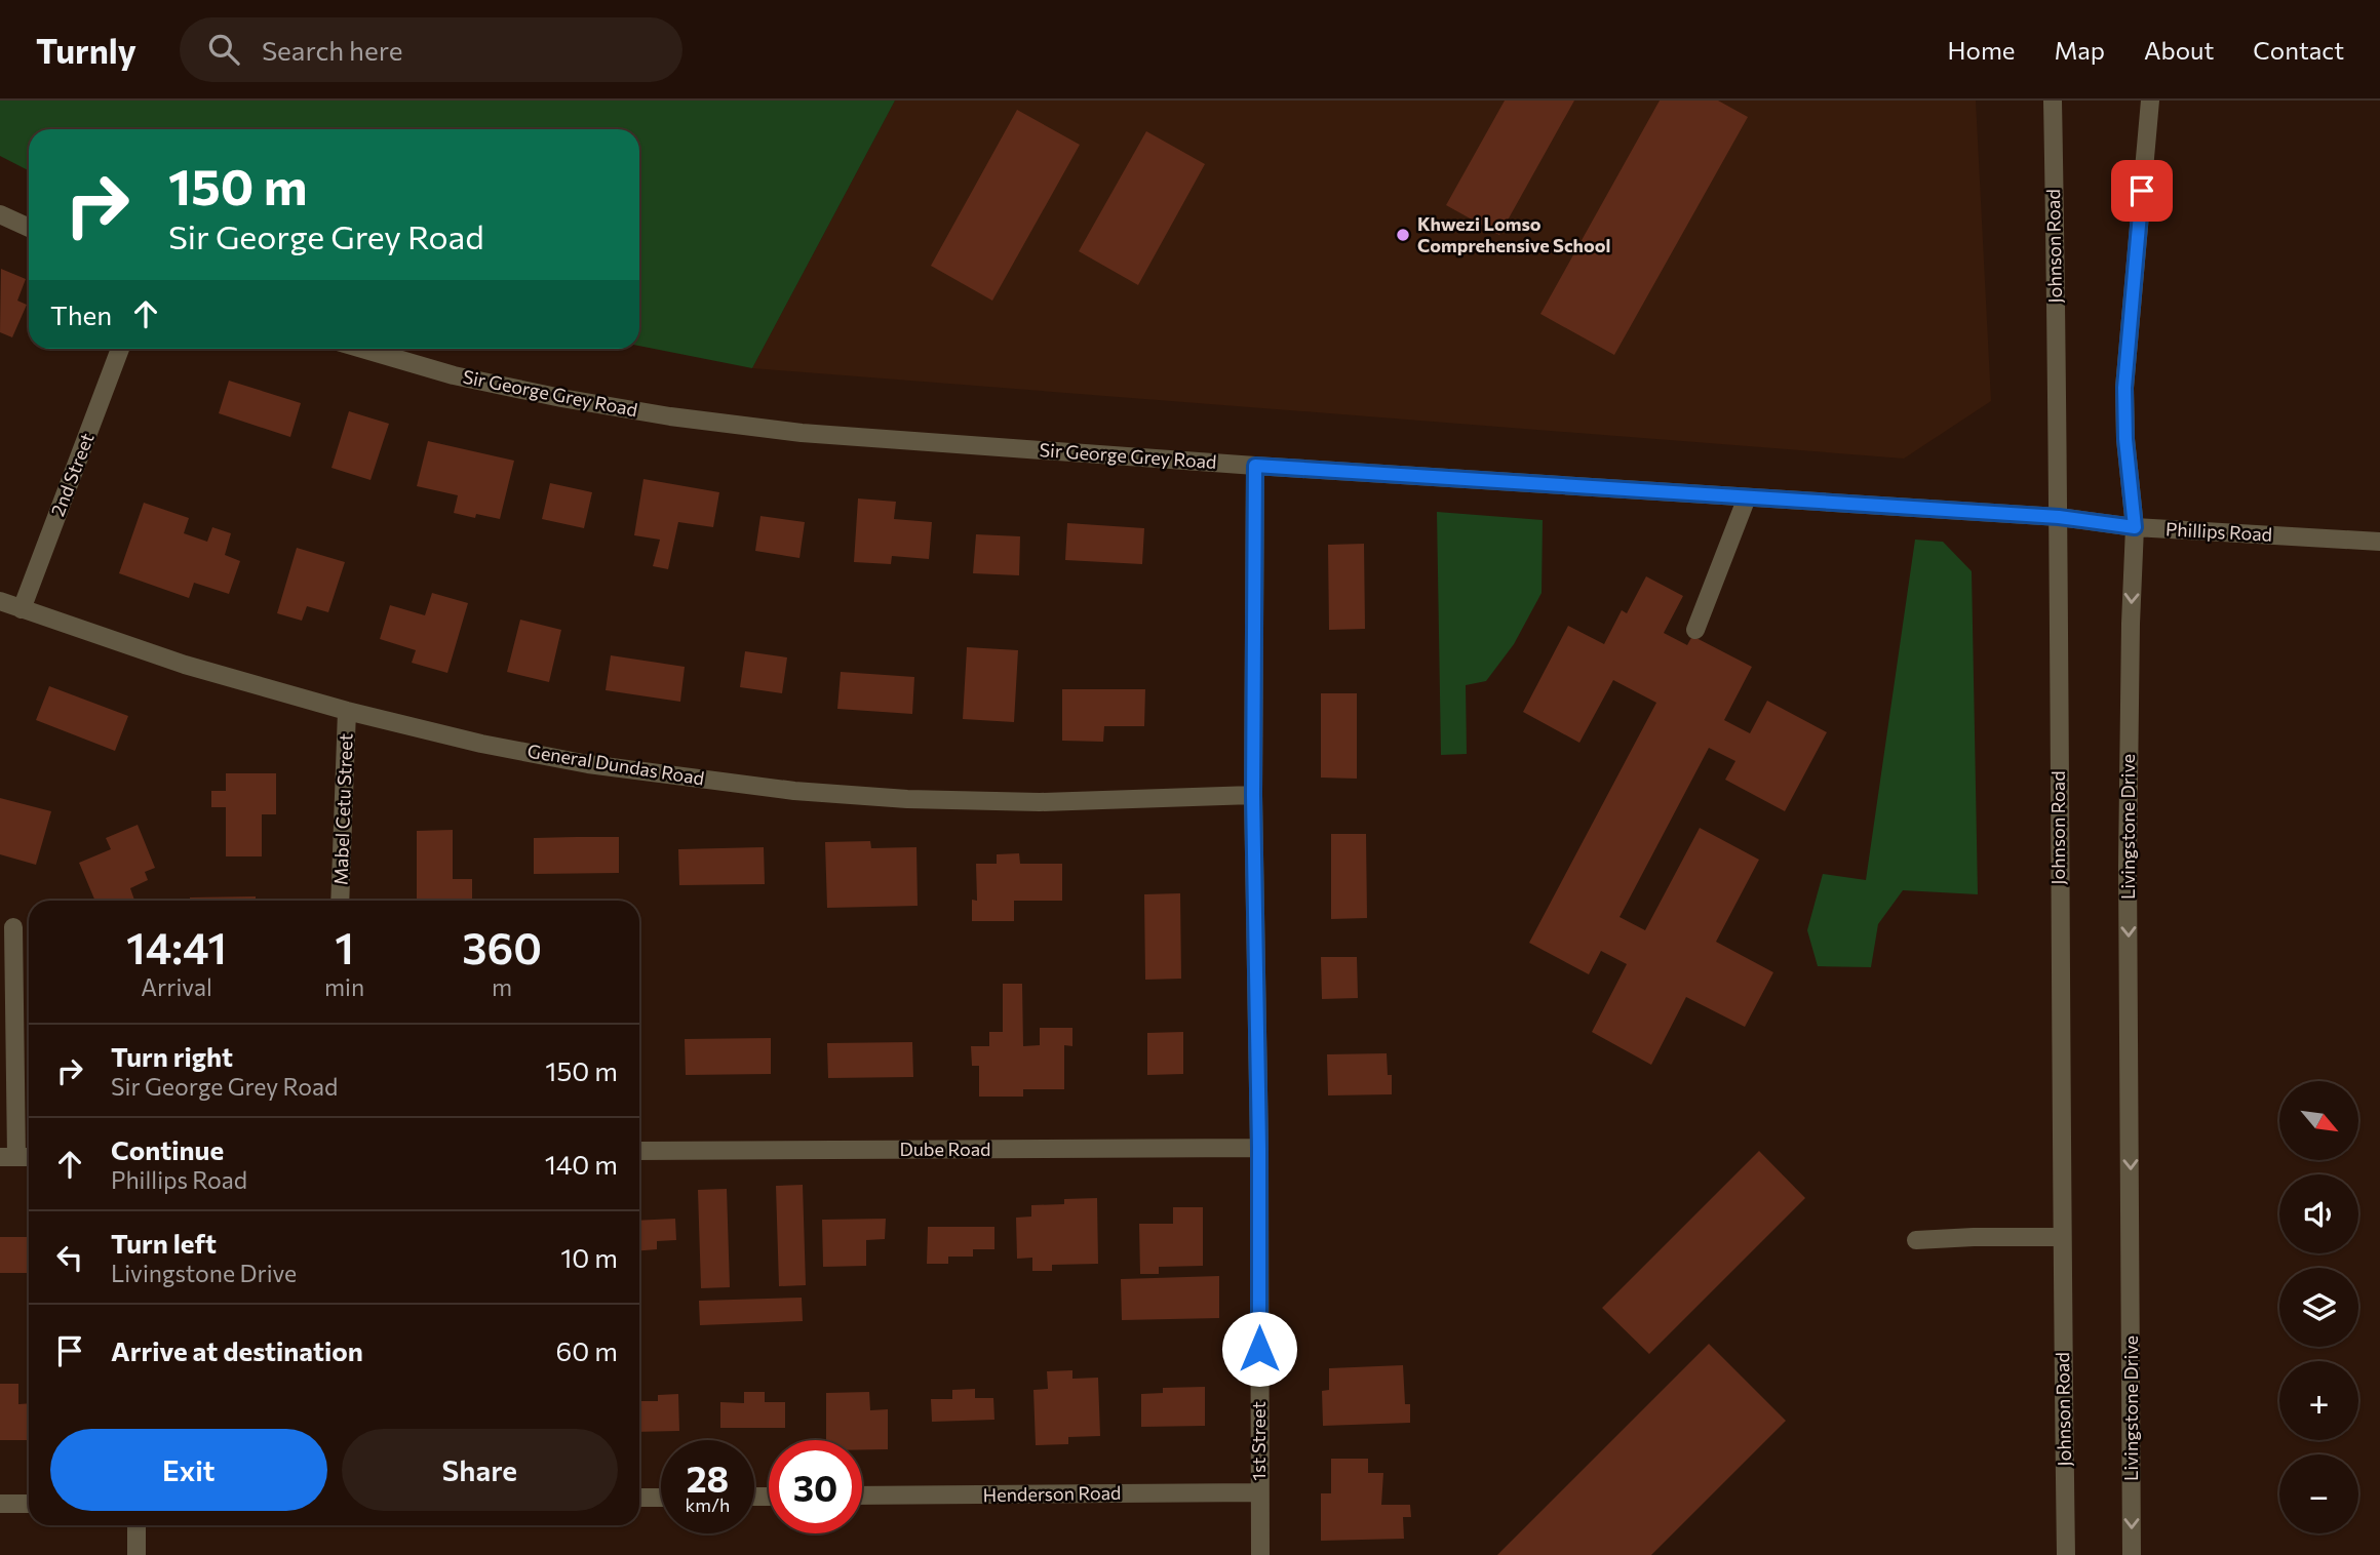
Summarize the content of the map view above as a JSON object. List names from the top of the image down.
{
  "streets": {
    "street": [
      "Johnson Road",
      "Sir George Grey Road",
      "2nd Street",
      "Phillips Road",
      "General Dundas Road",
      "Mabel Cetu Street",
      "Livingstone Drive",
      "Dube Road",
      "1st Street",
      "Henderson Road"
    ]
  },
  "crossings": [
    ["Johnson Road", "Sir George Grey Road"],
    ["Johnson Road", "Phillips Road"],
    ["Sir George Grey Road", "Phillips Road"],
    ["Sir George Grey Road", "1st Street"],
    ["2nd Street", "General Dundas Road"],
    ["Phillips Road", "Livingstone Drive"],
    ["General Dundas Road", "Mabel Cetu Street"],
    ["General Dundas Road", "1st Street"],
    ["Dube Road", "1st Street"],
    ["1st Street", "Henderson Road"]
  ],
  "one_way": ["Livingstone Drive"],
  "places": ["Khwezi Lomso Comprehensive School"],
  "north": "bottom right",
  "page": {
    "header": "Turnly",
    "search": "Search here",
    "nav": [
      "Home",
      "Map",
      "About",
      "Contact"
    ],
    "turn": ["150 m", "Sir George Grey Road"],
    "then": "Then",
    "eta": [
      "14:41",
      "Arrival",
      "1",
      "min",
      "360",
      "m"
    ],
    "list": [
      {
        "name": "Turn right",
        "note": "Sir George Grey Road",
        "value": "150 m"
      },
      {
        "name": "Continue",
        "note": "Phillips Road",
        "value": "140 m"
      },
      {
        "name": "Turn left",
        "note": "Livingstone Drive",
        "value": "10 m"
      },
      {
        "name": "Arrive at destination",
        "value": "60 m"
      }
    ],
    "map_buttons": ["+", "−"],
    "buttons": ["Exit", "Share"],
    "speed": "28 km/h",
    "limit": "30"
  }
}
